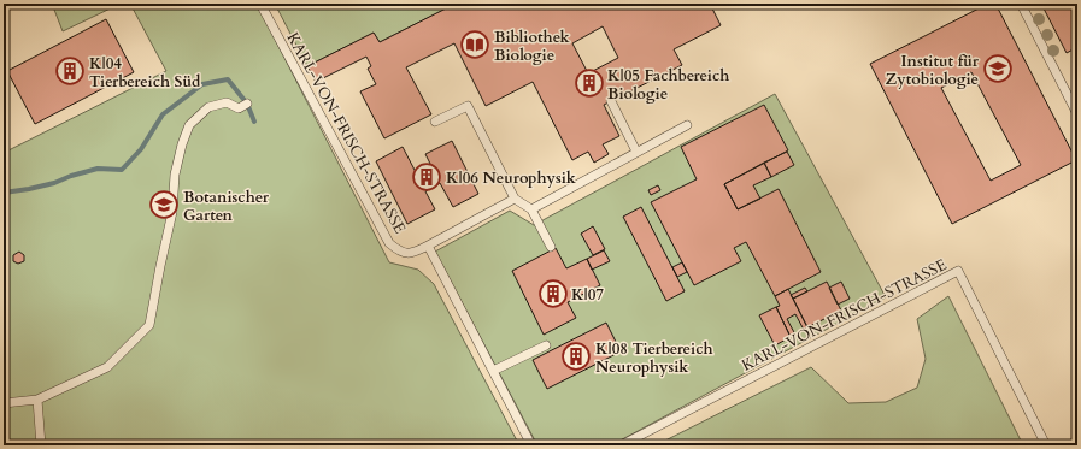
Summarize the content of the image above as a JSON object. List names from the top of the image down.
{
  "streets": {
    "lane": ["KARL-VON-FRISCH-STRASSE"]
  },
  "places": {
    "library": ["Bibliothek Biologie"],
    "school or university": ["Institut für Zytobiologie", "Botanischer Garten"],
    "building": [
      "K|04 Tierbereich Süd",
      "K|05 Fachbereich Biologie",
      "K|06 Neurophysik",
      "K|07",
      "K|08 Tierbereich Neurophysik"
    ]
  }
}
